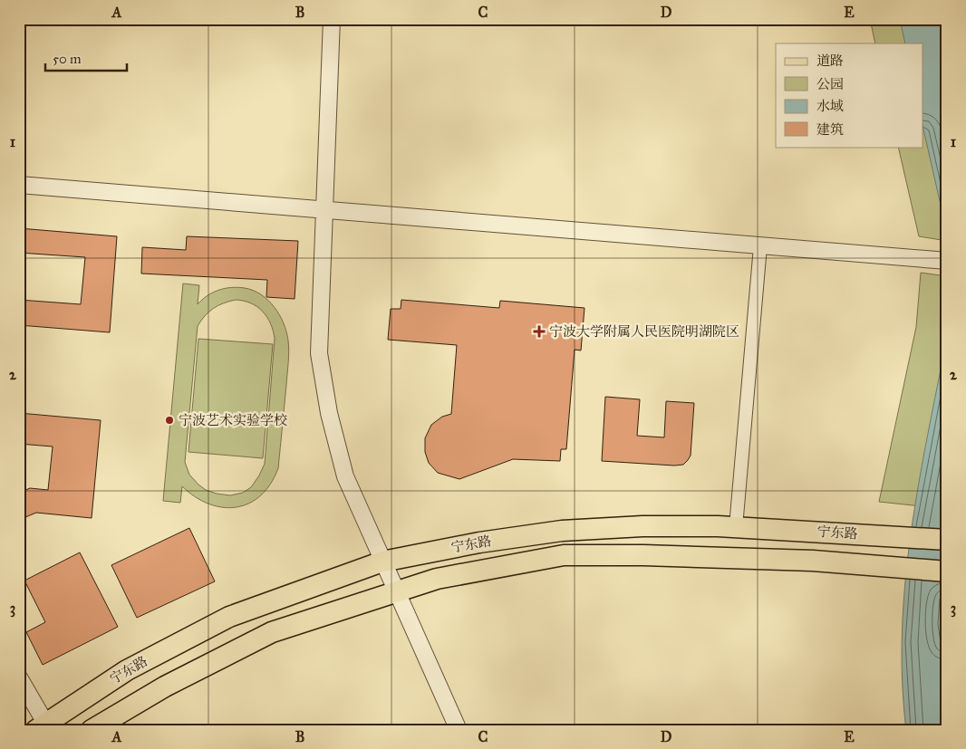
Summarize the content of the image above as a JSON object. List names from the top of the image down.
{
  "streets": {
    "main road": ["宁东路"]
  },
  "places": {
    "health": ["宁波大学附属人民医院明湖院区"],
    "other": ["宁波艺术实验学校"]
  },
  "legend": [
    "道路",
    "公园",
    "水域",
    "建筑"
  ],
  "scale_bar": "50 m",
  "grid": {
    "columns": [
      "A",
      "B",
      "C",
      "D",
      "E"
    ],
    "rows": ["1", "2", "3"]
  }
}
